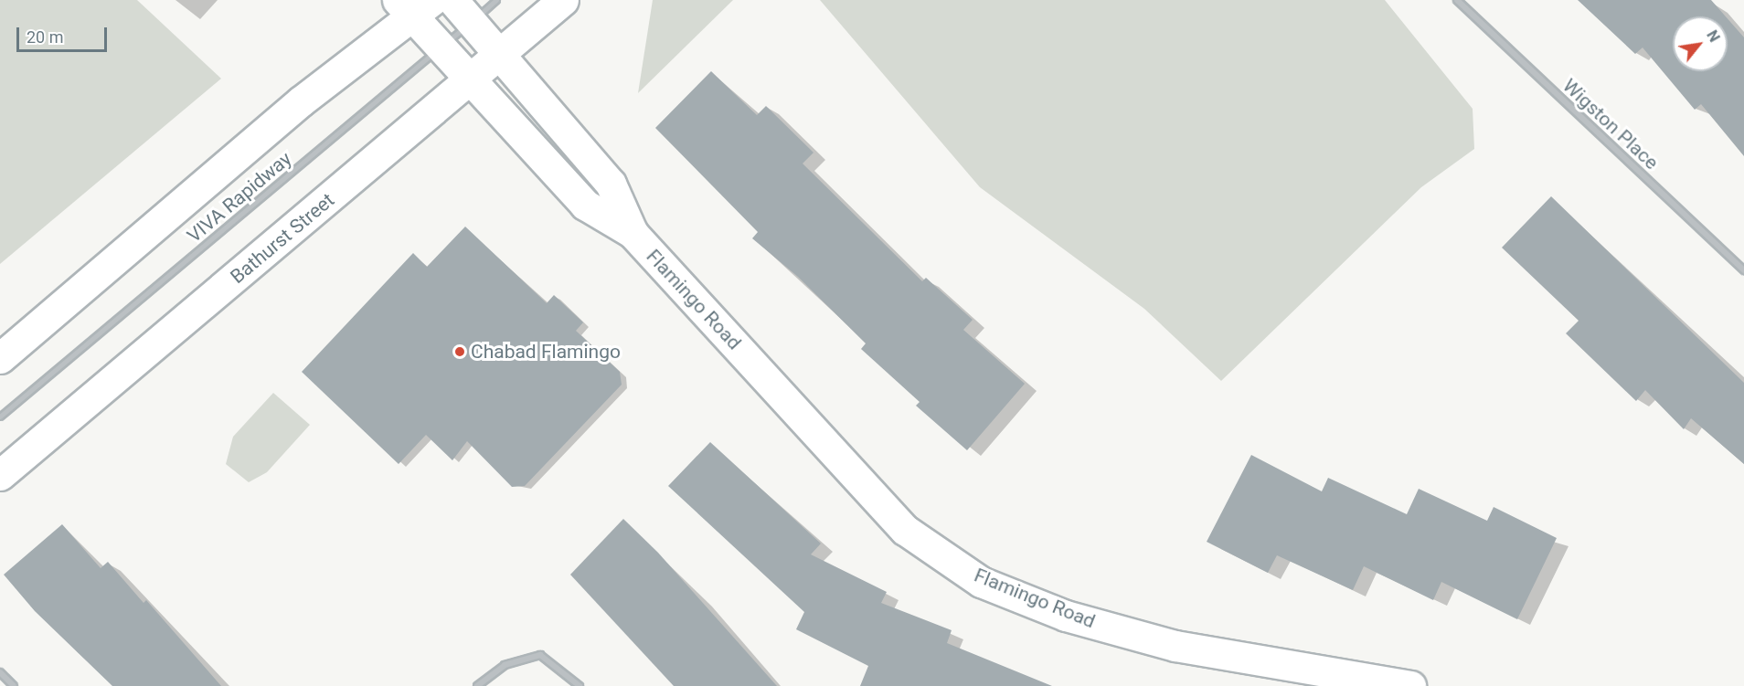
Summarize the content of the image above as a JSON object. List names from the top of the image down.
{
  "streets": {
    "street": ["Wigston Place", "Bathurst Street", "Flamingo Road"],
    "lane": ["VIVA Rapidway"]
  },
  "crossings": [
    ["VIVA Rapidway", "Flamingo Road"],
    ["Bathurst Street", "Flamingo Road"]
  ],
  "places": ["Chabad Flamingo"],
  "scale_bar": "20 m",
  "north": "top right"
}
